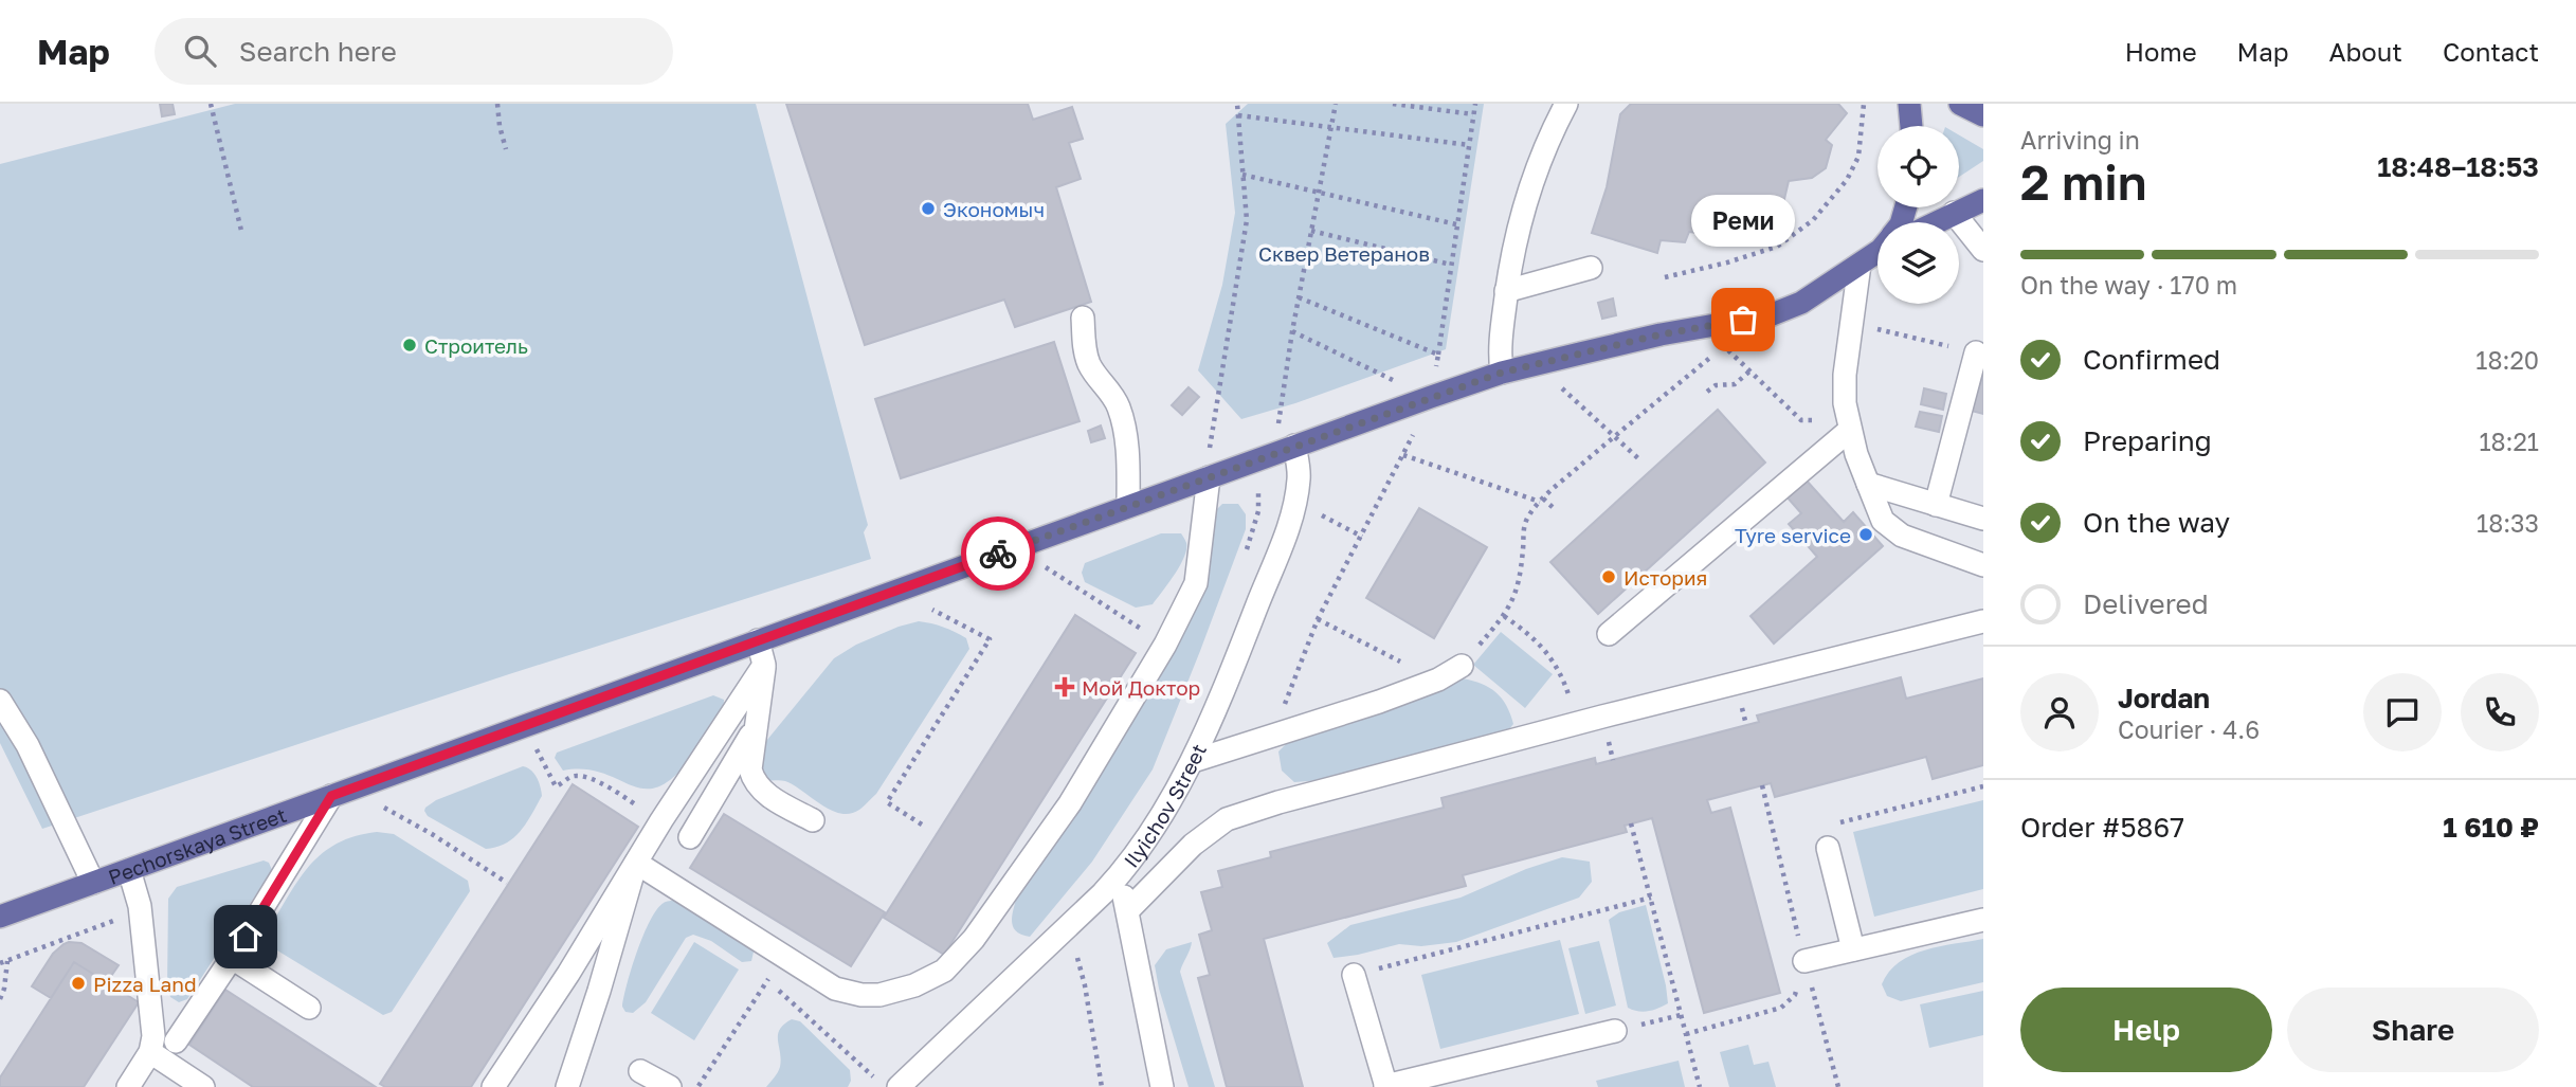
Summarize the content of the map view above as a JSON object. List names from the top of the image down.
{
  "streets": {
    "main road": ["Pechorskaya Street"],
    "street": ["Ilyichov Street"]
  },
  "crossings": [
    ["Ilyichov Street", "Pechorskaya Street"]
  ],
  "parks": ["Сквер Ветеранов"],
  "places": {
    "other": [
      "Экономыч",
      "Реми",
      "Строитель",
      "Tyre service",
      "История",
      "Pizza Land"
    ],
    "health": ["Мой Доктор"]
  },
  "page": {
    "header": "Map",
    "search": "Search here",
    "nav": [
      "Home",
      "Map",
      "About",
      "Contact"
    ],
    "heading": ["2 min", "Arriving in", "18:48–18:53"],
    "panel": [
      "Jordan",
      "Courier · 4.6",
      "Order #5867",
      "1 610 ₽"
    ],
    "bubble": "Реми",
    "bar": "On the way · 170 m",
    "list": [
      ["Confirmed", "18:20"],
      ["Preparing", "18:21"],
      ["On the way", "18:33"],
      "Delivered"
    ],
    "buttons": ["Help", "Share"]
  }
}
